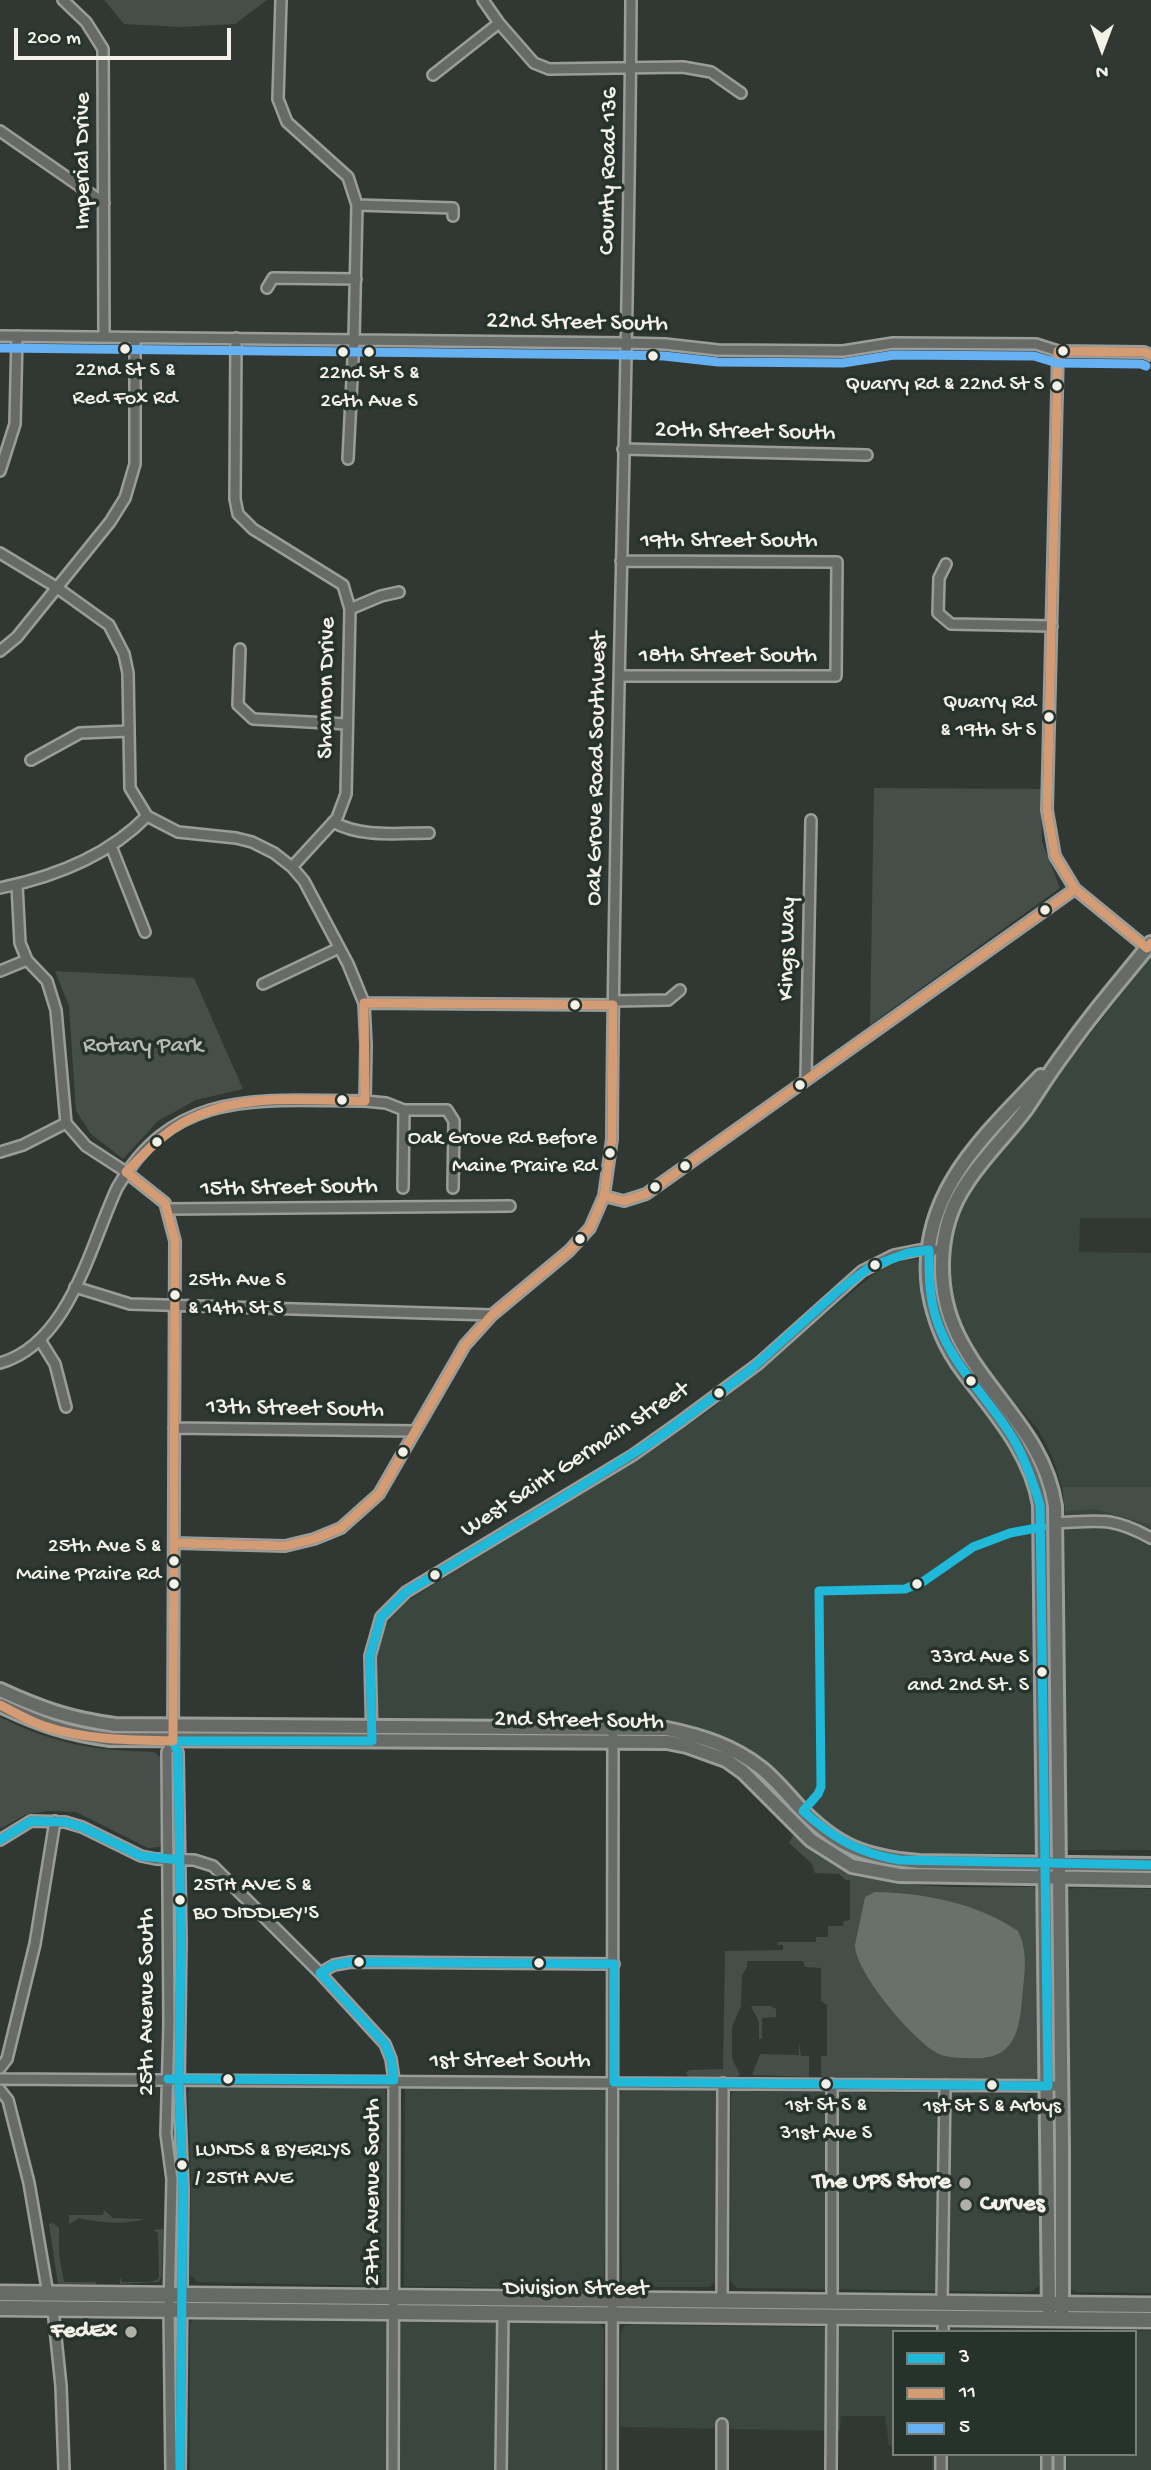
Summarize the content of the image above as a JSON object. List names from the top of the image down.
{
  "streets": {
    "highway": ["Division Street"],
    "main road": ["2nd Street South"],
    "street": [
      "Imperial Drive",
      "County Road 136",
      "22nd Street South",
      "20th Street South",
      "19th Street South",
      "18th Street South",
      "Shannon Drive",
      "Oak Grove Road Southwest",
      "Kings Way",
      "15th Street South",
      "13th Street South",
      "West Saint Germain Street",
      "25th Avenue South",
      "1st Street South",
      "27th Avenue South"
    ]
  },
  "crossings": [
    ["Imperial Drive", "22nd Street South"],
    ["County Road 136", "22nd Street South"],
    ["County Road 136", "Oak Grove Road Southwest"],
    ["22nd Street South", "Shannon Drive"],
    ["22nd Street South", "Oak Grove Road Southwest"],
    ["20th Street South", "Oak Grove Road Southwest"],
    ["19th Street South", "18th Street South"],
    ["19th Street South", "Oak Grove Road Southwest"],
    ["18th Street South", "Oak Grove Road Southwest"],
    ["Oak Grove Road Southwest", "13th Street South"],
    ["Oak Grove Road Southwest", "25th Avenue South"],
    ["15th Street South", "25th Avenue South"],
    ["13th Street South", "25th Avenue South"],
    ["West Saint Germain Street", "2nd Street South"],
    ["2nd Street South", "25th Avenue South"],
    ["25th Avenue South", "1st Street South"],
    ["25th Avenue South", "27th Avenue South"],
    ["25th Avenue South", "Division Street"],
    ["1st Street South", "27th Avenue South"],
    ["27th Avenue South", "Division Street"]
  ],
  "parks": ["Rotary Park"],
  "places": [
    "22nd St S & Red Fox Rd",
    "22nd St S & 26th Ave S",
    "Quarry Rd & 22nd St S",
    "Quarry Rd & 19th St S",
    "Oak Grove Rd Before Maine Praire Rd",
    "25th Ave S & 14th St S",
    "25th Ave S & Maine Praire Rd",
    "33rd Ave S and 2nd St. S",
    "25TH AVE S & BO DIDDLEY'S",
    "1st St S & 31st Ave S",
    "1st St S & Arbys",
    "LUNDS & BYERLYS / 25TH AVE",
    "The UPS Store",
    "Curves",
    "FedEx"
  ],
  "lines": ["transit line 5", "transit line 11", "transit line 3"],
  "legend": ["3", "11", "5"],
  "scale_bar": "200 m",
  "north": "bottom"
}
